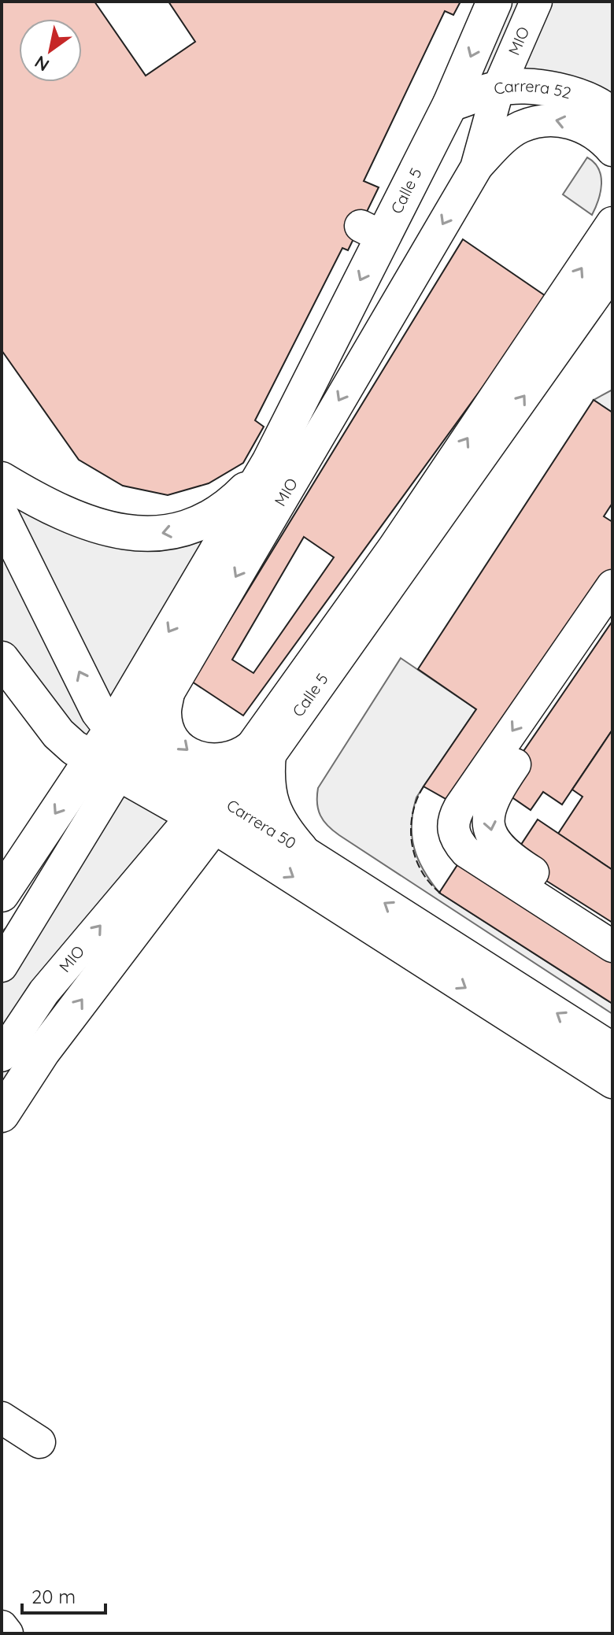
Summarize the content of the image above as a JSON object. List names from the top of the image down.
{
  "streets": {
    "main road": ["Carrera 52", "Calle 5", "Carrera 50"],
    "street": ["MIO"]
  },
  "crossings": [
    ["MIO", "Carrera 52"],
    ["MIO", "Calle 5"],
    ["MIO", "Carrera 50"],
    ["Carrera 52", "Calle 5"],
    ["Calle 5", "Carrera 50"]
  ],
  "scale_bar": "20 m",
  "north": "bottom left"
}
